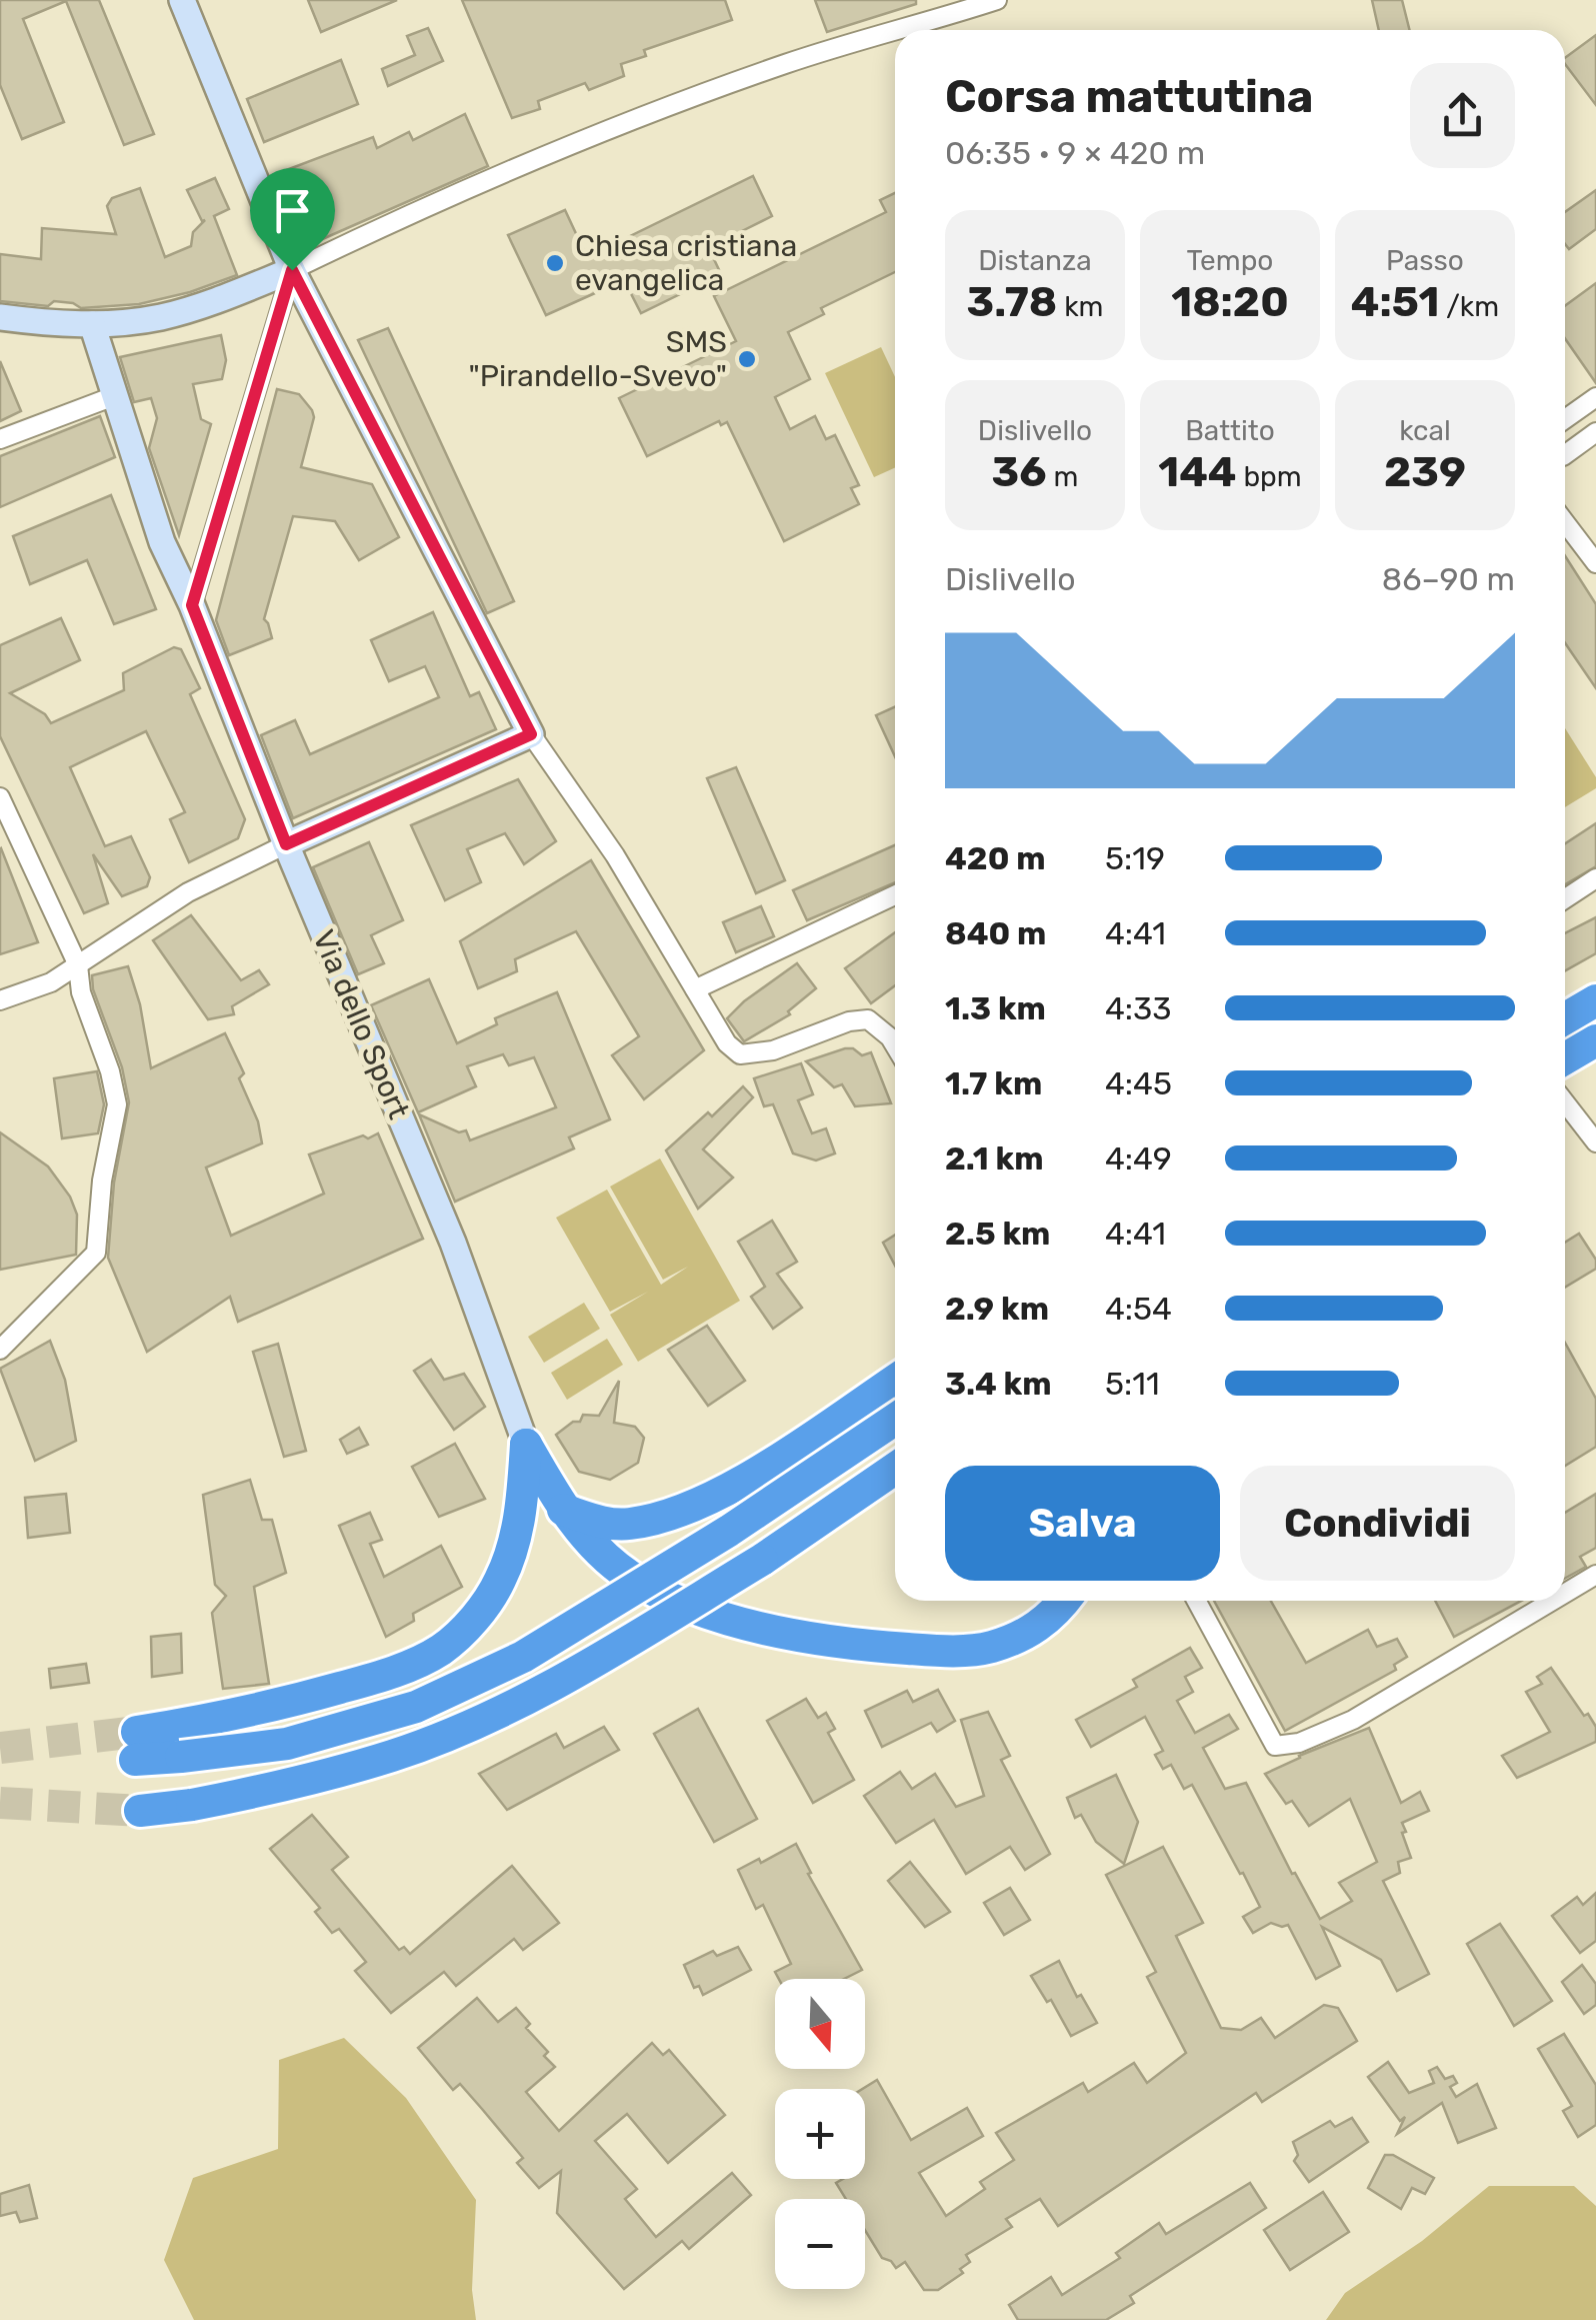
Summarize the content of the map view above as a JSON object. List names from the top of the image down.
{
  "streets": {
    "street": ["Via dello Sport"]
  },
  "places": ["Chiesa cristiana evangelica", "SMS \"Pirandello-Svevo\""],
  "north": "bottom",
  "page": {
    "heading": ["Corsa mattutina", "06:35 · 9 × 420 m"],
    "stats": [
      ["Distanza", "3.78 km"],
      ["Tempo", "18:20"],
      ["Passo", "4:51 /km"],
      ["Dislivello", "36 m"],
      ["Battito", "144 bpm"],
      ["kcal", "239"]
    ],
    "chart": ["Dislivello", "86–90 m"],
    "list": [
      {
        "name": "420 m",
        "note": "5:19"
      },
      {
        "name": "840 m",
        "note": "4:41"
      },
      {
        "name": "1.3 km",
        "note": "4:33"
      },
      {
        "name": "1.7 km",
        "note": "4:45"
      },
      {
        "name": "2.1 km",
        "note": "4:49"
      },
      {
        "name": "2.5 km",
        "note": "4:41"
      },
      {
        "name": "2.9 km",
        "note": "4:54"
      },
      {
        "name": "3.4 km",
        "note": "5:11"
      }
    ],
    "buttons": ["Salva", "Condividi"],
    "map_buttons": ["+", "−"]
  }
}
